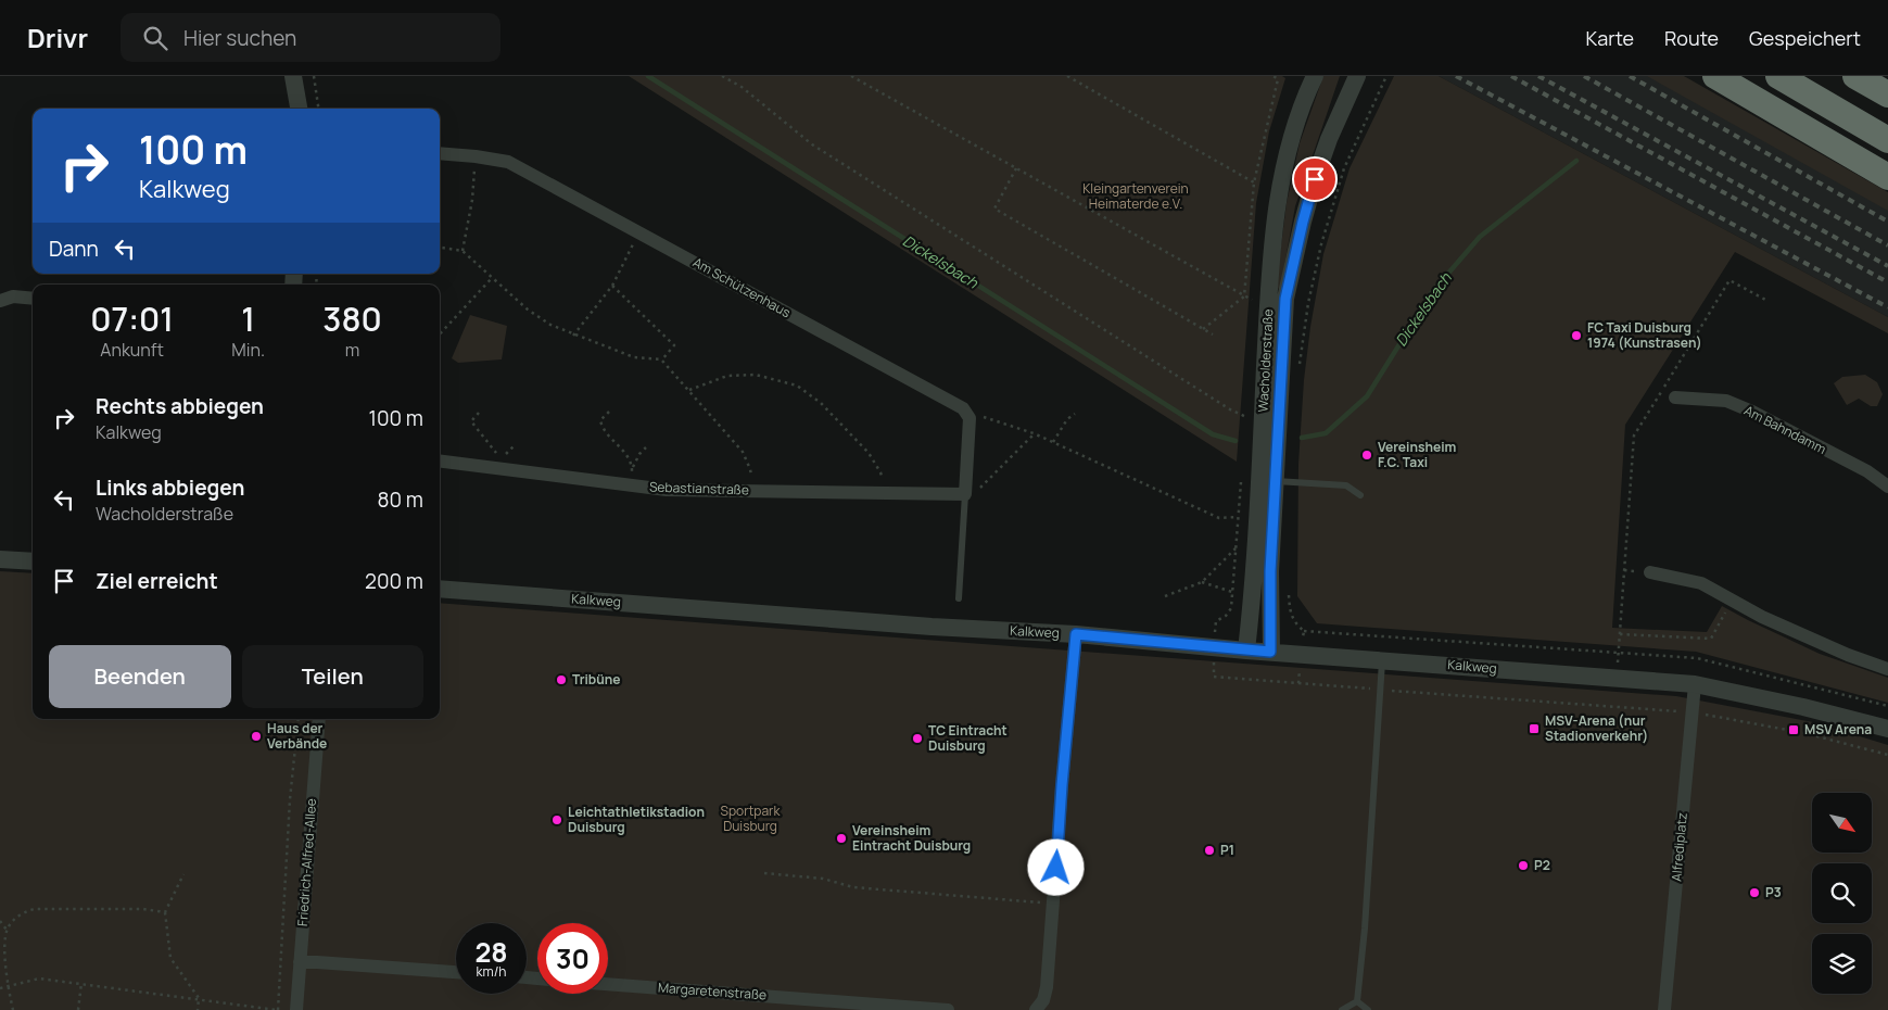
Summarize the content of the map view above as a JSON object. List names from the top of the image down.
{
  "streets": {
    "street": [
      "Am Schützenhaus",
      "Wacholderstraße",
      "Am Bahndamm",
      "Sebastianstraße",
      "Kalkweg",
      "Alfrediplatz",
      "Friedrich-Alfred-Allee",
      "Margaretenstraße"
    ]
  },
  "crossings": [
    ["Wacholderstraße", "Kalkweg"],
    ["Kalkweg", "Alfrediplatz"]
  ],
  "water": ["Dickelsbach"],
  "parks": ["Kleingartenverein Heimaterde e.V.", "Sportpark Duisburg"],
  "places": {
    "other": [
      "FC Taxi Duisburg 1974 (Kunstrasen)",
      "Vereinsheim F.C. Taxi",
      "Tribüne",
      "Haus der Verbände",
      "TC Eintracht Duisburg",
      "Leichtathletikstadion Duisburg",
      "Vereinsheim Eintracht Duisburg",
      "P1",
      "P2",
      "P3"
    ],
    "transit": ["MSV-Arena (nur Stadionverkehr)", "MSV Arena"]
  },
  "north": "bottom right",
  "page": {
    "header": "Drivr",
    "search": "Hier suchen",
    "nav": ["Karte", "Route", "Gespeichert"],
    "turn": ["100 m", "Kalkweg"],
    "then": "Dann",
    "eta": [
      "07:01",
      "Ankunft",
      "1",
      "Min.",
      "380",
      "m"
    ],
    "list": [
      {
        "name": "Rechts abbiegen",
        "note": "Kalkweg",
        "value": "100 m"
      },
      {
        "name": "Links abbiegen",
        "note": "Wacholderstraße",
        "value": "80 m"
      },
      {
        "name": "Ziel erreicht",
        "value": "200 m"
      }
    ],
    "buttons": ["Beenden", "Teilen"],
    "speed": "28 km/h",
    "limit": "30"
  }
}
